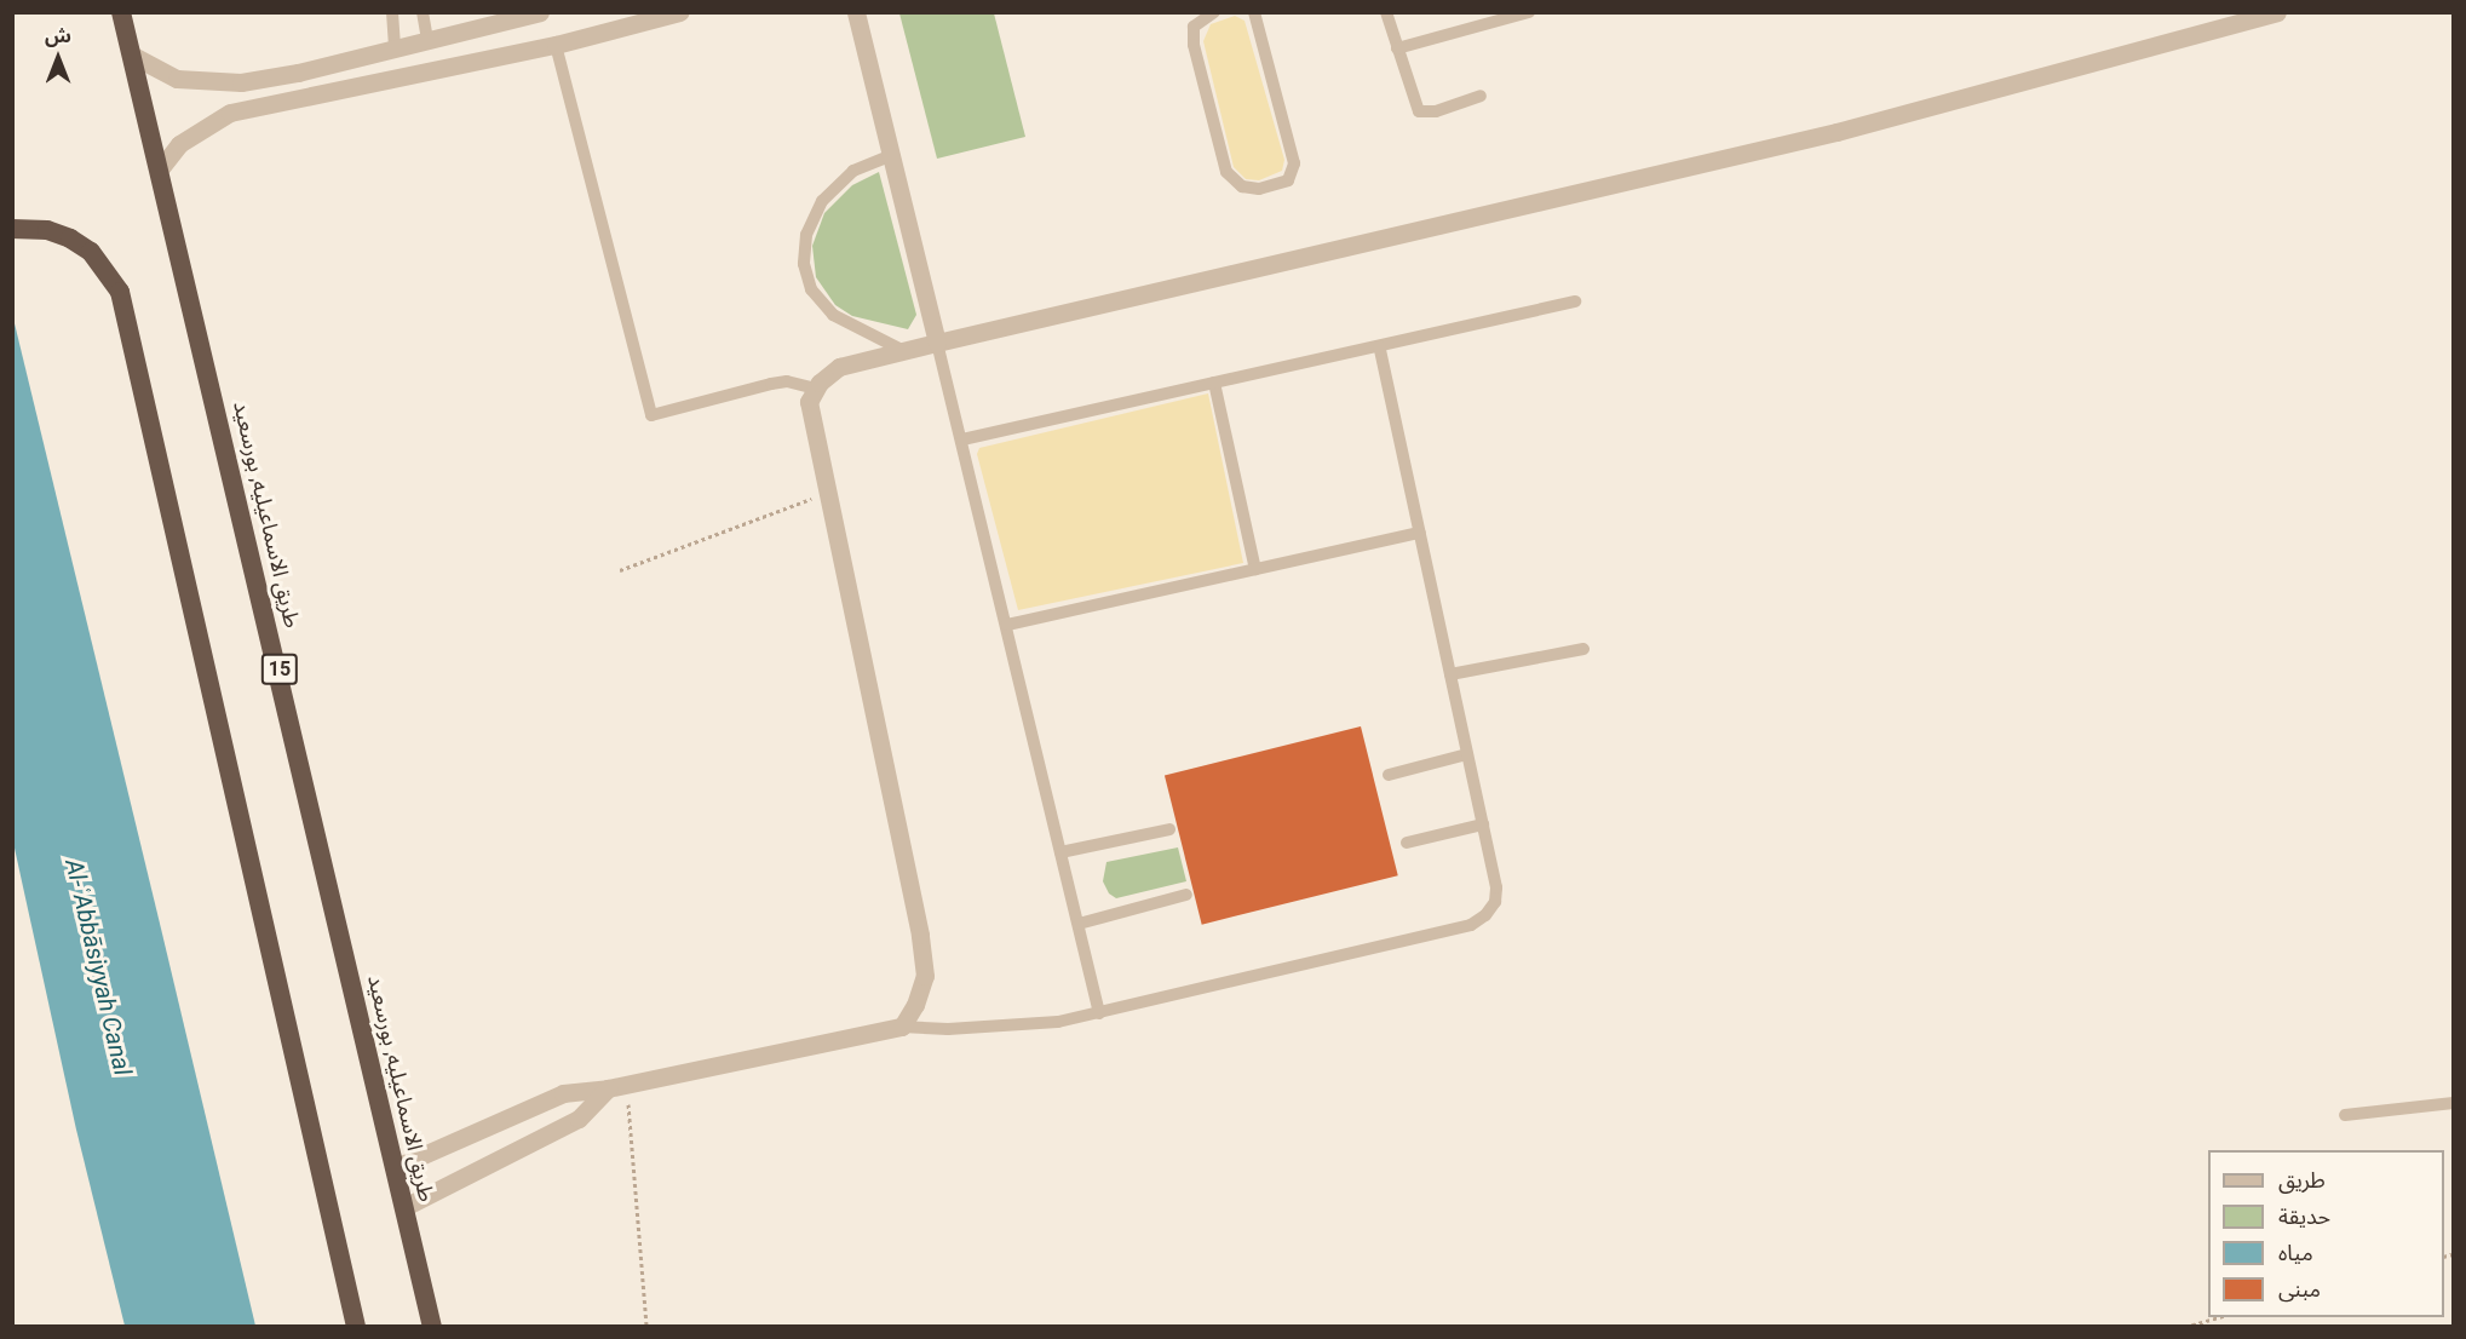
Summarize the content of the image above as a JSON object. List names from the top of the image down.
{
  "streets": {
    "highway": ["طريق الاسماعيليه, بورسعيد", "15"]
  },
  "water": ["Al-ʿAbbāsiyyah Canal"],
  "legend": [
    "طريق",
    "حديقة",
    "مياه",
    "مبنى"
  ],
  "north": "top"
}
